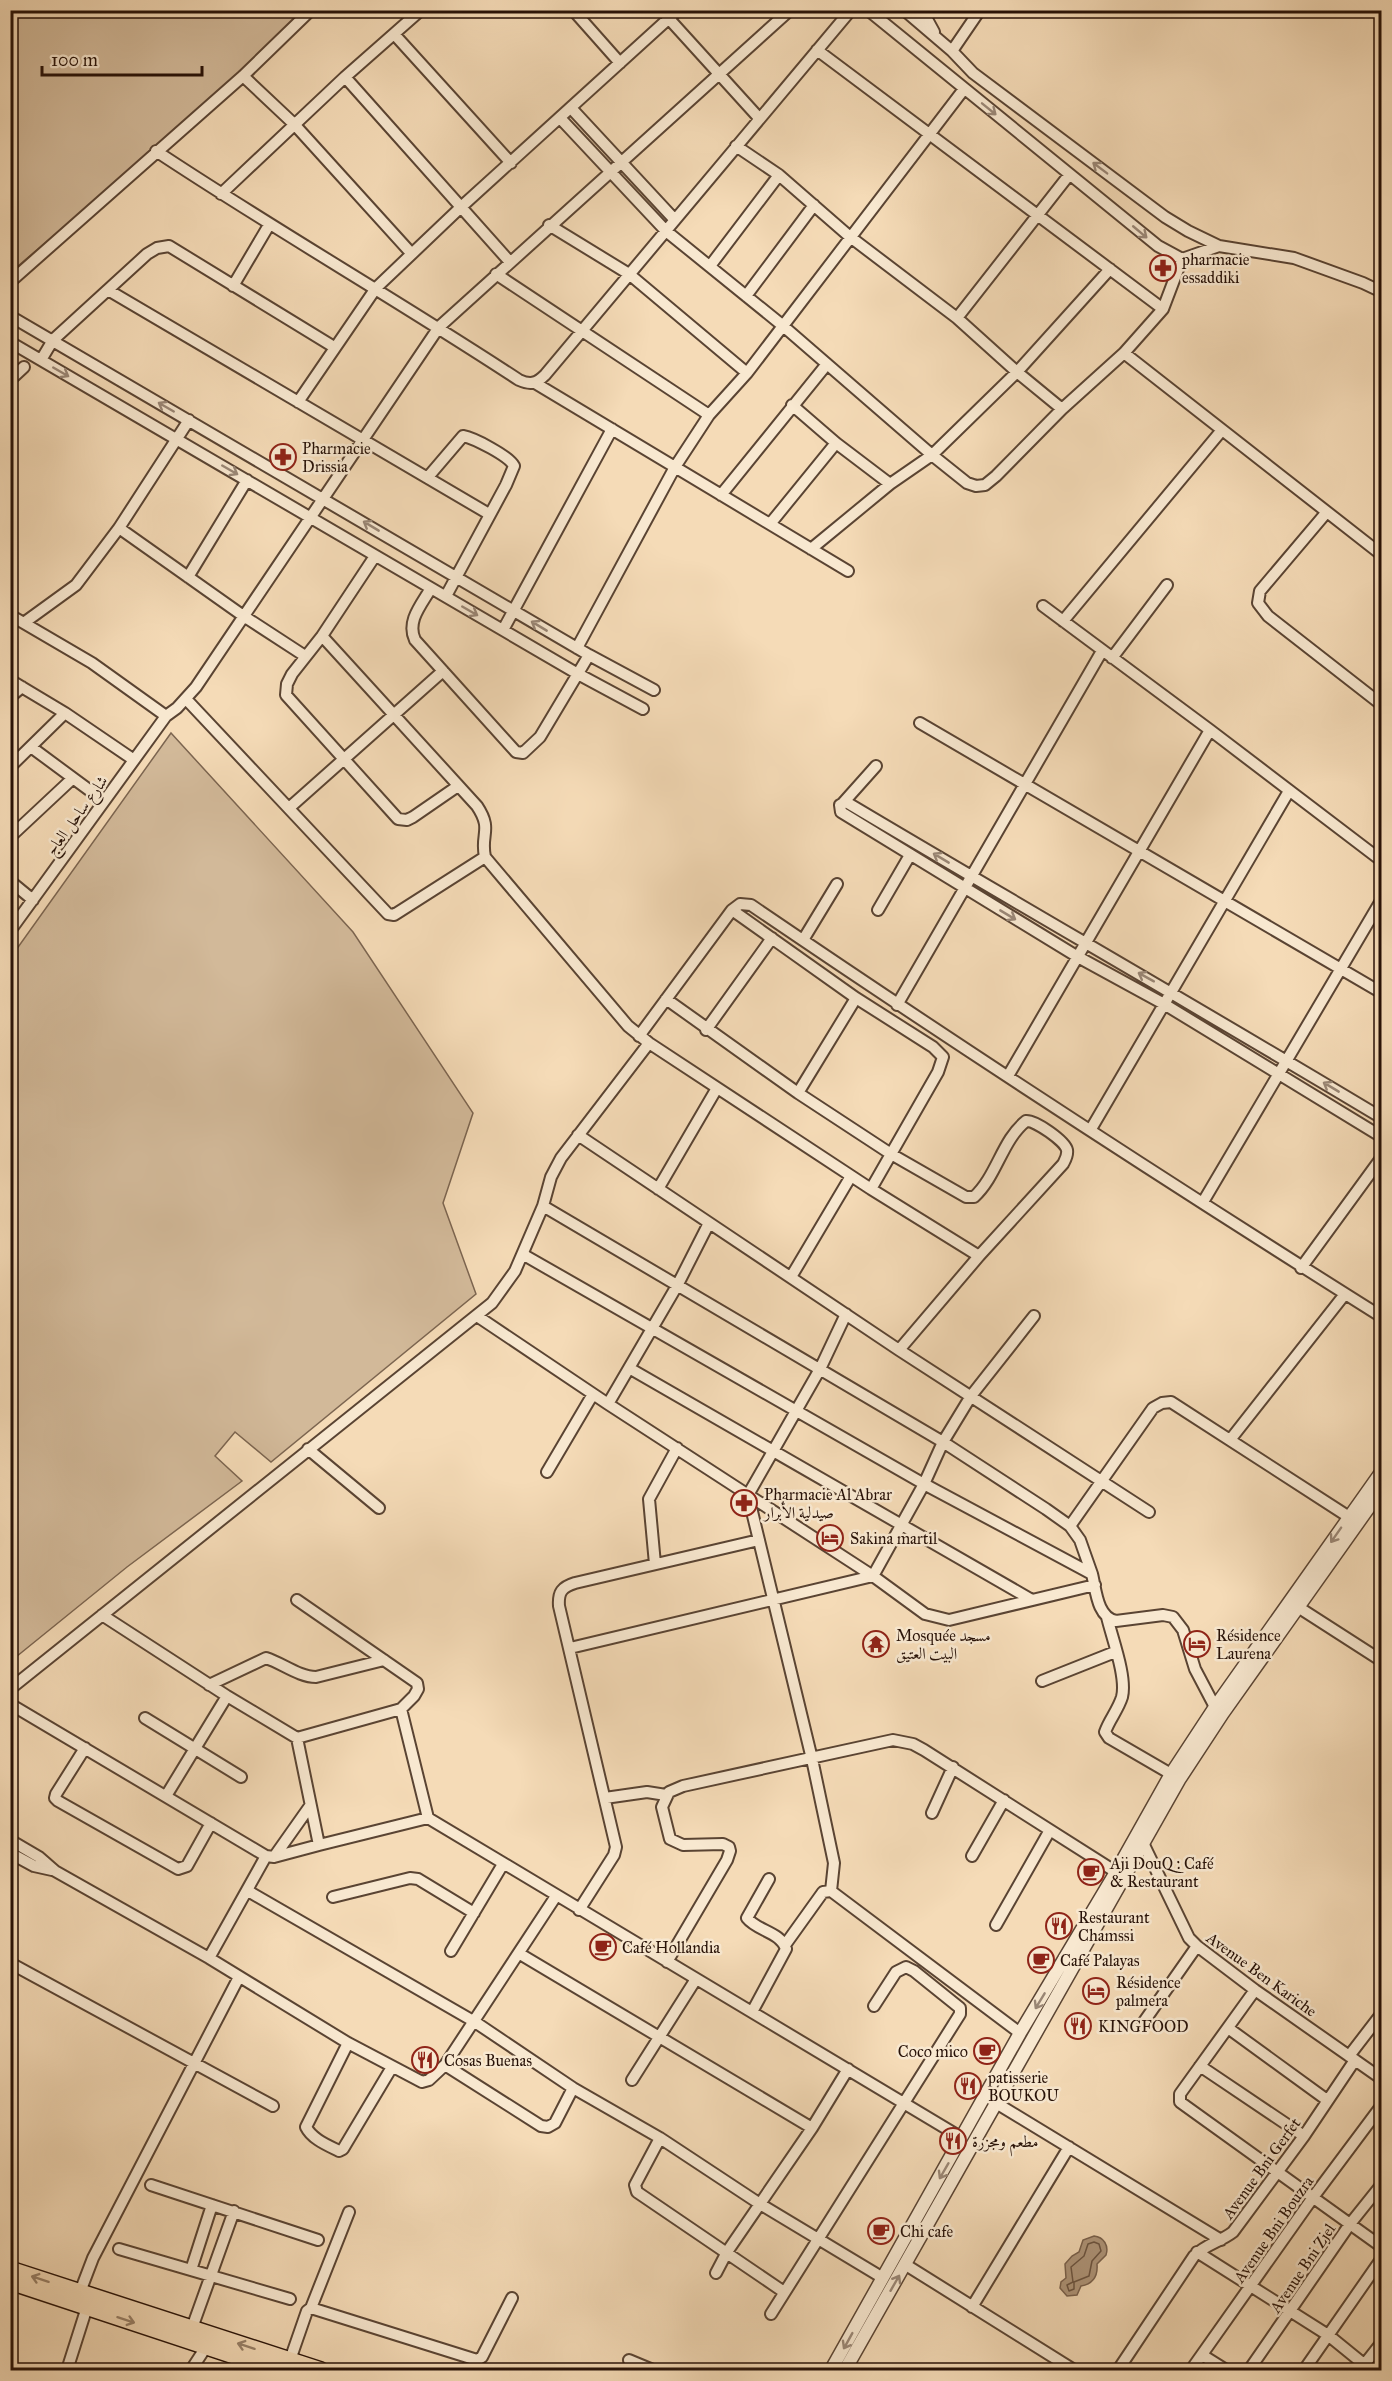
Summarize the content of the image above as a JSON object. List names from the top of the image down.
{
  "streets": {
    "street": [
      "شارع ساحل العاج",
      "Avenue Ben Kariche",
      "Avenue Bni Gerfet",
      "Avenue Bni Bouzra",
      "Avenue Bni Zjel"
    ]
  },
  "crossings": [
    ["Avenue Ben Kariche", "Avenue Bni Gerfet"]
  ],
  "places": {
    "pharmacy": ["pharmacie essaddiki", "Pharmacie Drissia", "Pharmacie Al Abrar صيدلية الأبرار"],
    "hotel": ["Sakina martil", "Résidence Laurena", "Résidence palmera"],
    "temple": ["Mosquée مسجد البيت العتيق"],
    "cafe": [
      "Aji DouQ : Café & Restaurant",
      "Café Hollandia",
      "Café Palayas",
      "Coco mico",
      "Chi cafe"
    ],
    "restaurant": [
      "Restaurant Chamssi",
      "KINGFOOD",
      "Cosas Buenas",
      "patisserie BOUKOU",
      "مطعم ومجزرة"
    ]
  },
  "scale_bar": "100 m"
}
